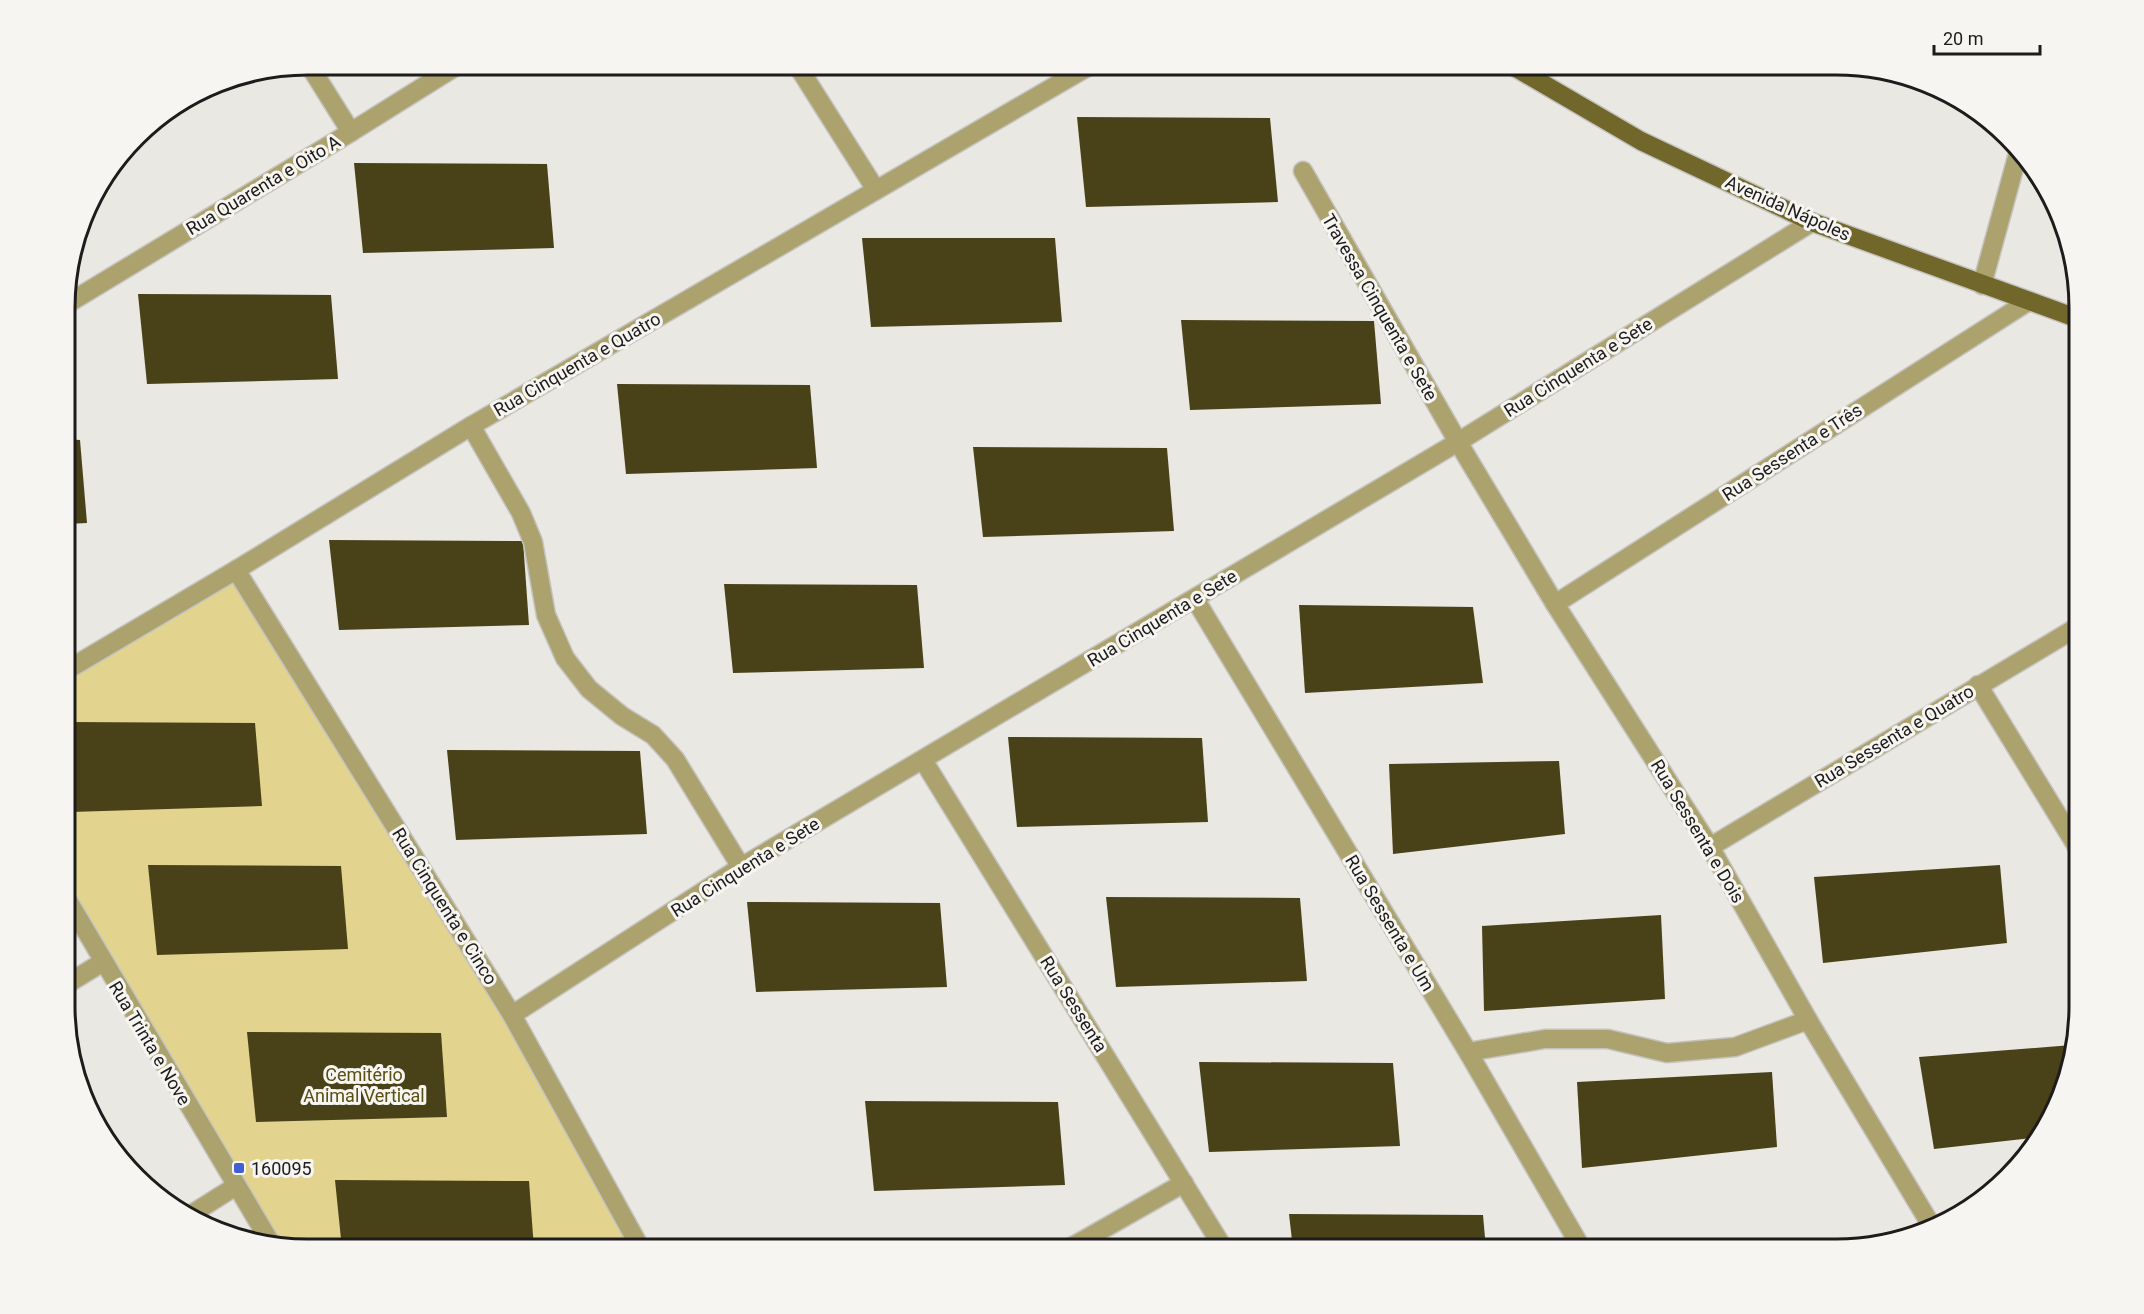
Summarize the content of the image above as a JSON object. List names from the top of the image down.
{
  "streets": {
    "main road": ["Avenida Nápoles"],
    "street": [
      "Rua Quarenta e Oito A",
      "Travessa Cinquenta e Sete",
      "Rua Cinquenta e Quatro",
      "Rua Cinquenta e Sete",
      "Rua Sessenta e Três",
      "Rua Sessenta e Quatro",
      "Rua Sessenta e Dois",
      "Rua Cinquenta e Cinco",
      "Rua Sessenta e Um",
      "Rua Sessenta",
      "Rua Trinta e Nove"
    ]
  },
  "crossings": [
    ["Avenida Nápoles", "Rua Cinquenta e Sete"],
    ["Avenida Nápoles", "Rua Sessenta e Três"],
    ["Travessa Cinquenta e Sete", "Rua Cinquenta e Sete"],
    ["Travessa Cinquenta e Sete", "Rua Sessenta e Dois"],
    ["Rua Cinquenta e Quatro", "Rua Cinquenta e Cinco"],
    ["Rua Cinquenta e Sete", "Rua Sessenta e Dois"],
    ["Rua Cinquenta e Sete", "Rua Cinquenta e Cinco"],
    ["Rua Cinquenta e Sete", "Rua Sessenta e Um"],
    ["Rua Cinquenta e Sete", "Rua Sessenta"],
    ["Rua Sessenta e Três", "Rua Sessenta e Dois"],
    ["Rua Sessenta e Quatro", "Rua Sessenta e Dois"]
  ],
  "parks": ["Cemitério Animal Vertical"],
  "places": {
    "transit": ["160095"]
  },
  "scale_bar": "20 m"
}
